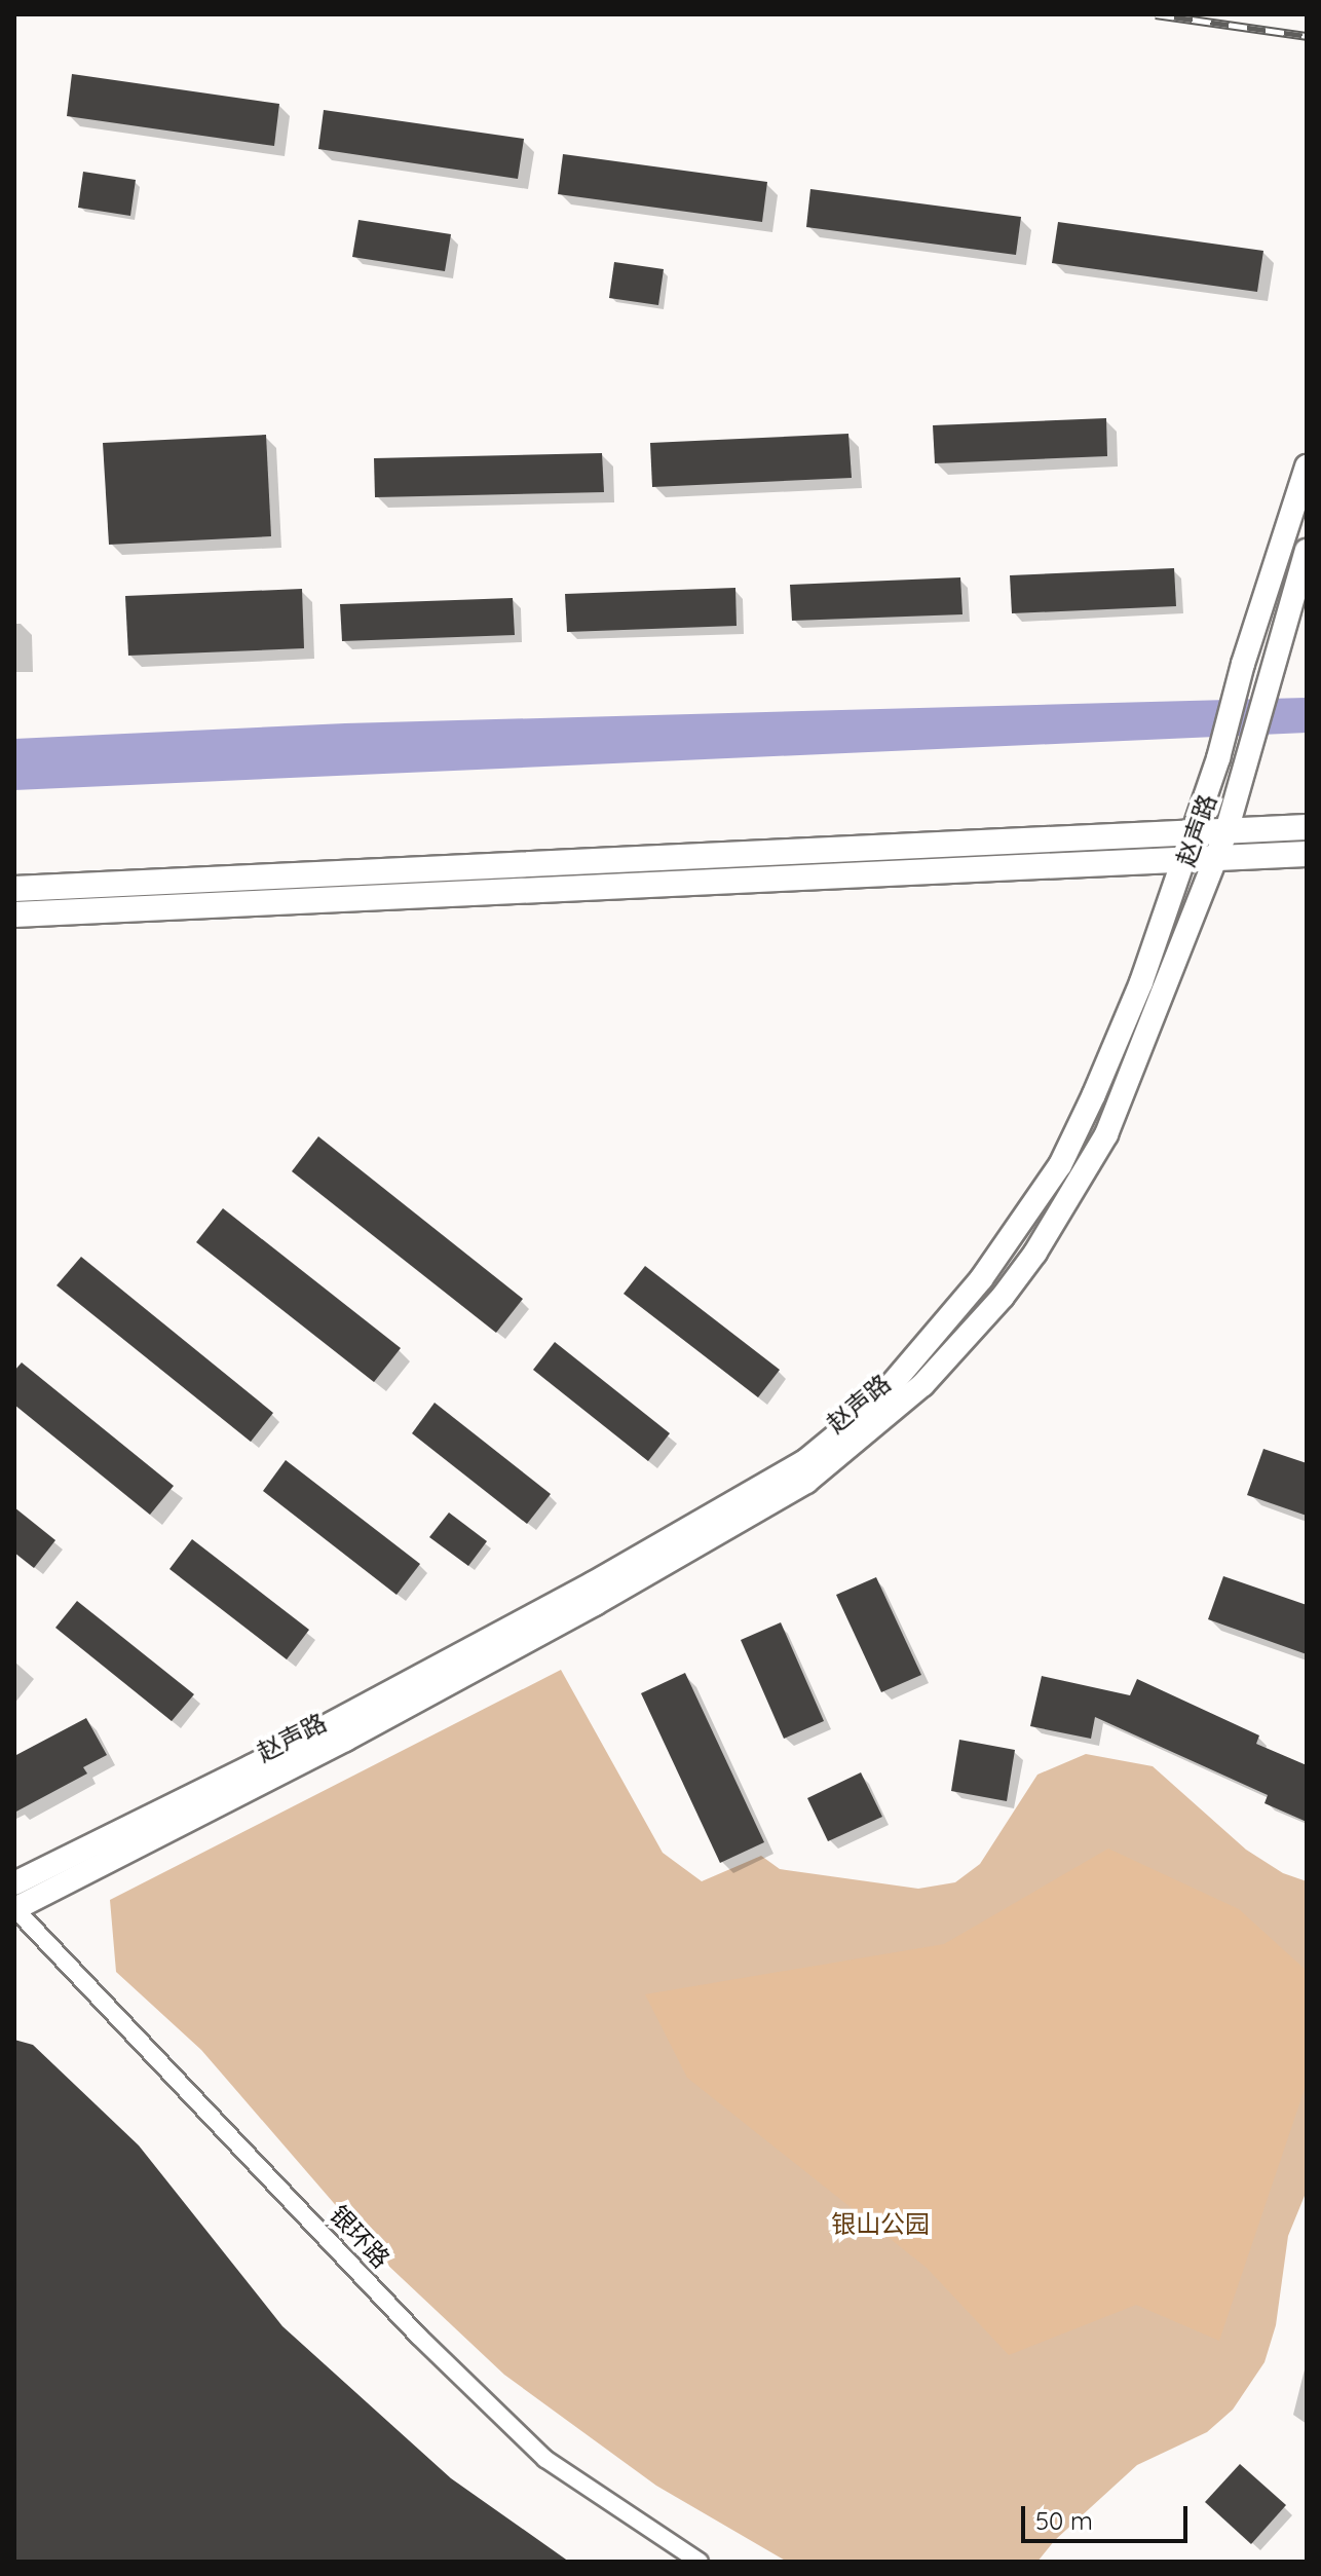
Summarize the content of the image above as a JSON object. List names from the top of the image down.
{
  "streets": {
    "street": ["赵声路", "银环路"]
  },
  "crossings": [
    ["赵声路", "银环路"]
  ],
  "parks": ["银山公园"],
  "scale_bar": "50 m"
}
